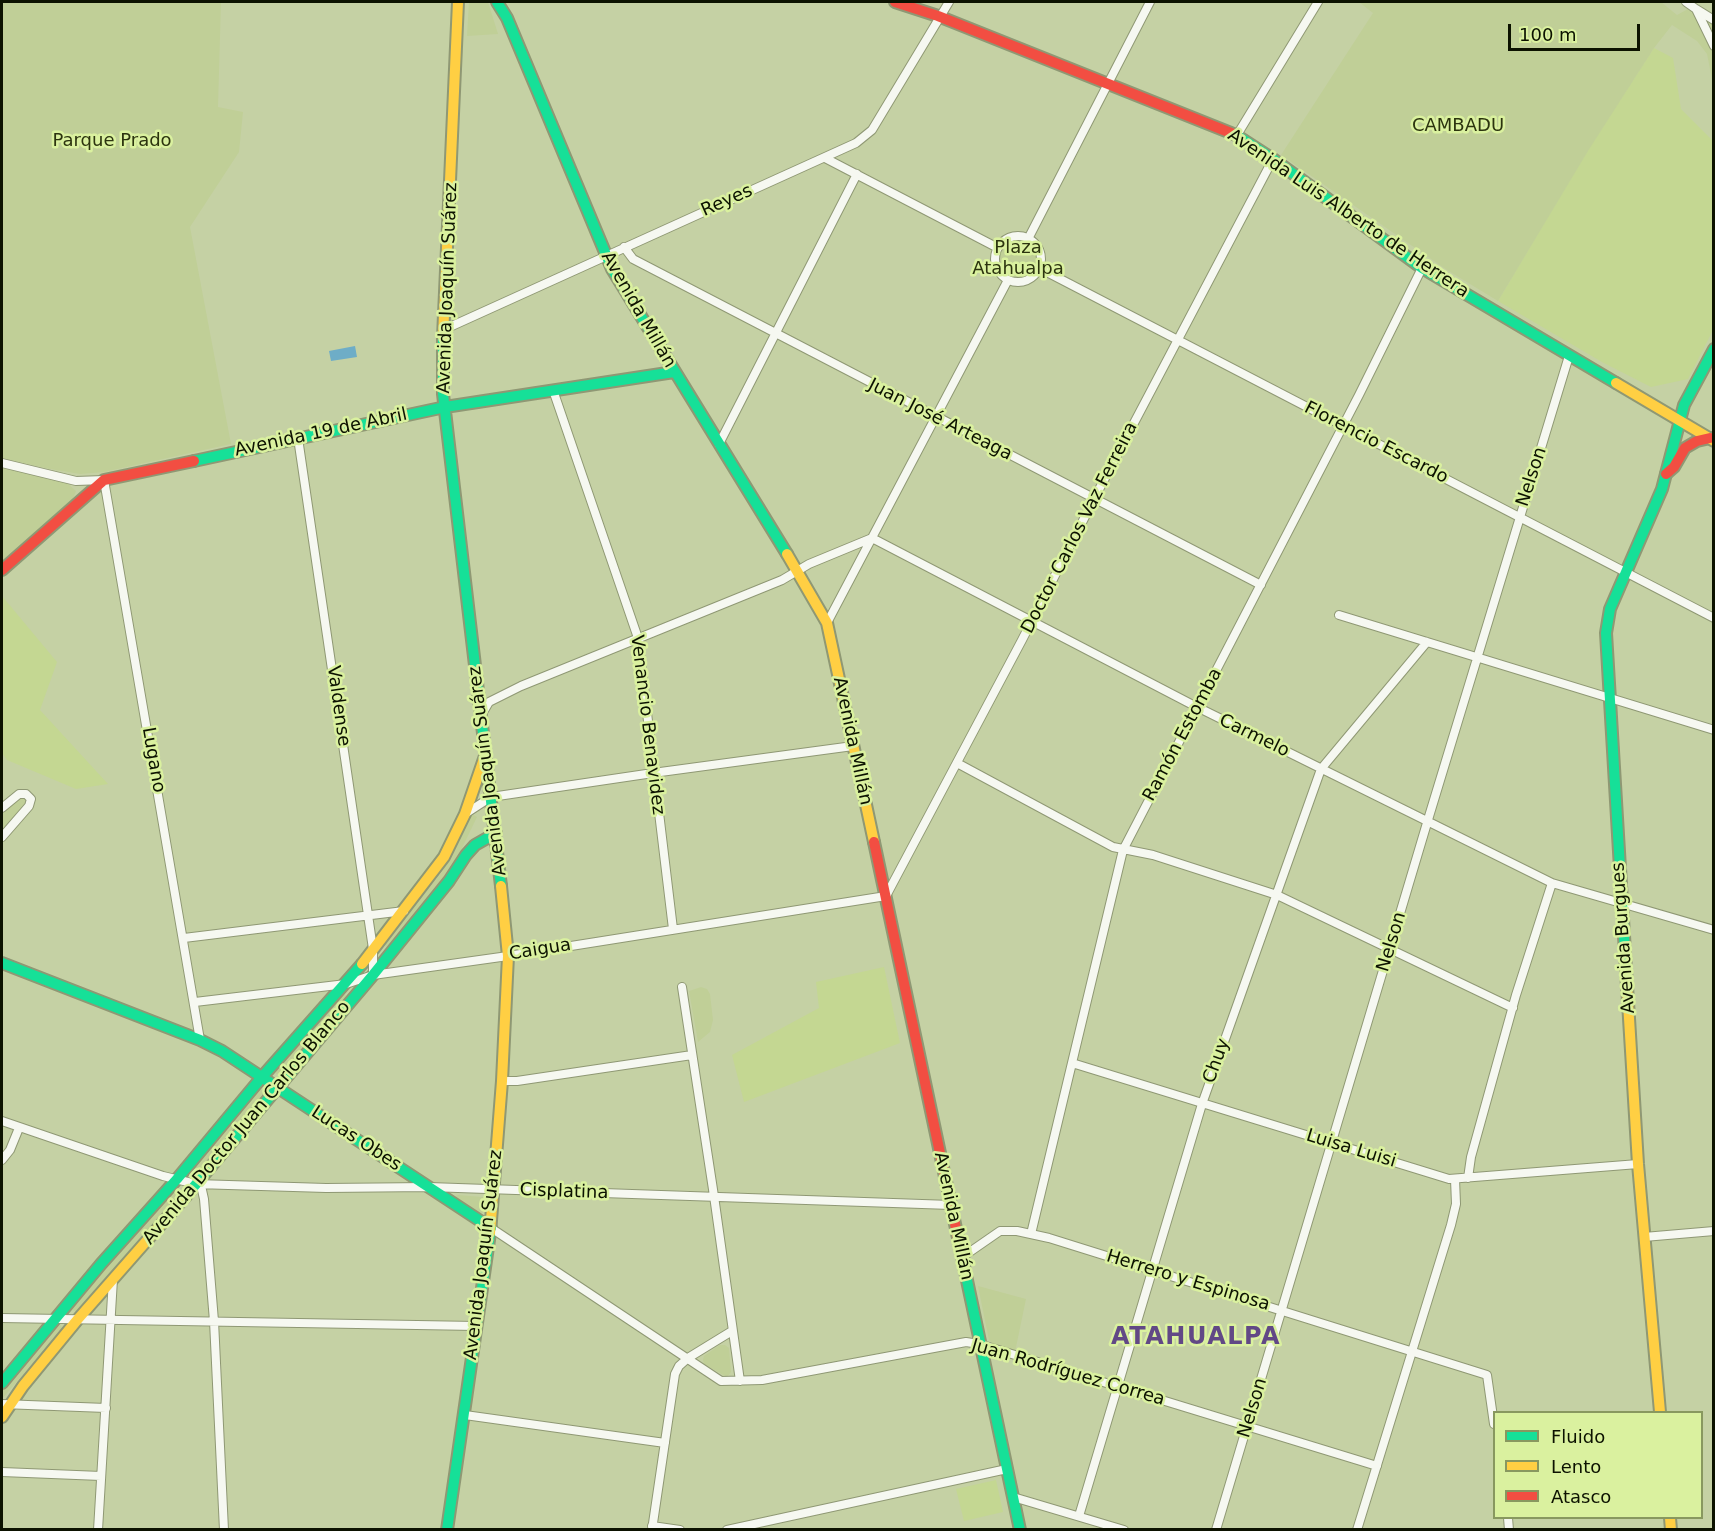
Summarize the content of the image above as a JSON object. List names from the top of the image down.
{
  "streets": {
    "street": [
      "Reyes",
      "Avenida Luis Alberto de Herrera",
      "Avenida Joaquín Suárez",
      "Avenida Millán",
      "Juan José Arteaga",
      "Avenida 19 de Abril",
      "Florencio Escardo",
      "Nelson",
      "Doctor Carlos Vaz Ferreira",
      "Valdense",
      "Venancio Benavidez",
      "Ramón Estomba",
      "Carmelo",
      "Lugano",
      "Avenida Burgues",
      "Caigua",
      "Chuy",
      "Avenida Doctor Juan Carlos Blanco",
      "Lucas Obes",
      "Luisa Luisi",
      "Cisplatina",
      "Herrero y Espinosa",
      "Juan Rodríguez Correa"
    ]
  },
  "crossings": [
    ["Reyes", "Avenida Luis Alberto de Herrera"],
    ["Reyes", "Avenida Joaquín Suárez"],
    ["Reyes", "Avenida Millán"],
    ["Reyes", "Juan José Arteaga"],
    ["Avenida Luis Alberto de Herrera", "Nelson"],
    ["Avenida Luis Alberto de Herrera", "Doctor Carlos Vaz Ferreira"],
    ["Avenida Luis Alberto de Herrera", "Ramón Estomba"],
    ["Avenida Luis Alberto de Herrera", "Avenida Burgues"],
    ["Avenida Joaquín Suárez", "Avenida 19 de Abril"],
    ["Avenida Joaquín Suárez", "Caigua"],
    ["Avenida Joaquín Suárez", "Avenida Doctor Juan Carlos Blanco"],
    ["Avenida Joaquín Suárez", "Lucas Obes"],
    ["Avenida Joaquín Suárez", "Cisplatina"],
    ["Avenida Millán", "Avenida 19 de Abril"],
    ["Avenida Millán", "Doctor Carlos Vaz Ferreira"],
    ["Avenida Millán", "Caigua"],
    ["Avenida Millán", "Cisplatina"],
    ["Avenida Millán", "Herrero y Espinosa"],
    ["Avenida Millán", "Juan Rodríguez Correa"],
    ["Juan José Arteaga", "Doctor Carlos Vaz Ferreira"],
    ["Juan José Arteaga", "Ramón Estomba"],
    ["Avenida 19 de Abril", "Valdense"],
    ["Avenida 19 de Abril", "Venancio Benavidez"],
    ["Avenida 19 de Abril", "Lugano"],
    ["Florencio Escardo", "Nelson"],
    ["Florencio Escardo", "Doctor Carlos Vaz Ferreira"],
    ["Florencio Escardo", "Ramón Estomba"],
    ["Florencio Escardo", "Avenida Burgues"],
    ["Nelson", "Carmelo"],
    ["Nelson", "Luisa Luisi"],
    ["Nelson", "Herrero y Espinosa"],
    ["Nelson", "Juan Rodríguez Correa"],
    ["Doctor Carlos Vaz Ferreira", "Carmelo"],
    ["Doctor Carlos Vaz Ferreira", "Caigua"],
    ["Valdense", "Caigua"],
    ["Valdense", "Avenida Doctor Juan Carlos Blanco"],
    ["Venancio Benavidez", "Caigua"],
    ["Ramón Estomba", "Carmelo"],
    ["Ramón Estomba", "Luisa Luisi"],
    ["Ramón Estomba", "Herrero y Espinosa"],
    ["Carmelo", "Avenida Burgues"],
    ["Carmelo", "Chuy"],
    ["Lugano", "Caigua"],
    ["Lugano", "Lucas Obes"],
    ["Avenida Burgues", "Luisa Luisi"],
    ["Caigua", "Avenida Doctor Juan Carlos Blanco"],
    ["Chuy", "Luisa Luisi"],
    ["Chuy", "Herrero y Espinosa"],
    ["Chuy", "Juan Rodríguez Correa"],
    ["Avenida Doctor Juan Carlos Blanco", "Lucas Obes"],
    ["Avenida Doctor Juan Carlos Blanco", "Cisplatina"],
    ["Lucas Obes", "Cisplatina"],
    ["Lucas Obes", "Juan Rodríguez Correa"]
  ],
  "districts": ["ATAHUALPA"],
  "parks": ["CAMBADU", "Parque Prado", "Plaza Atahualpa"],
  "legend": ["Fluido", "Lento", "Atasco"],
  "scale_bar": "100 m"
}
